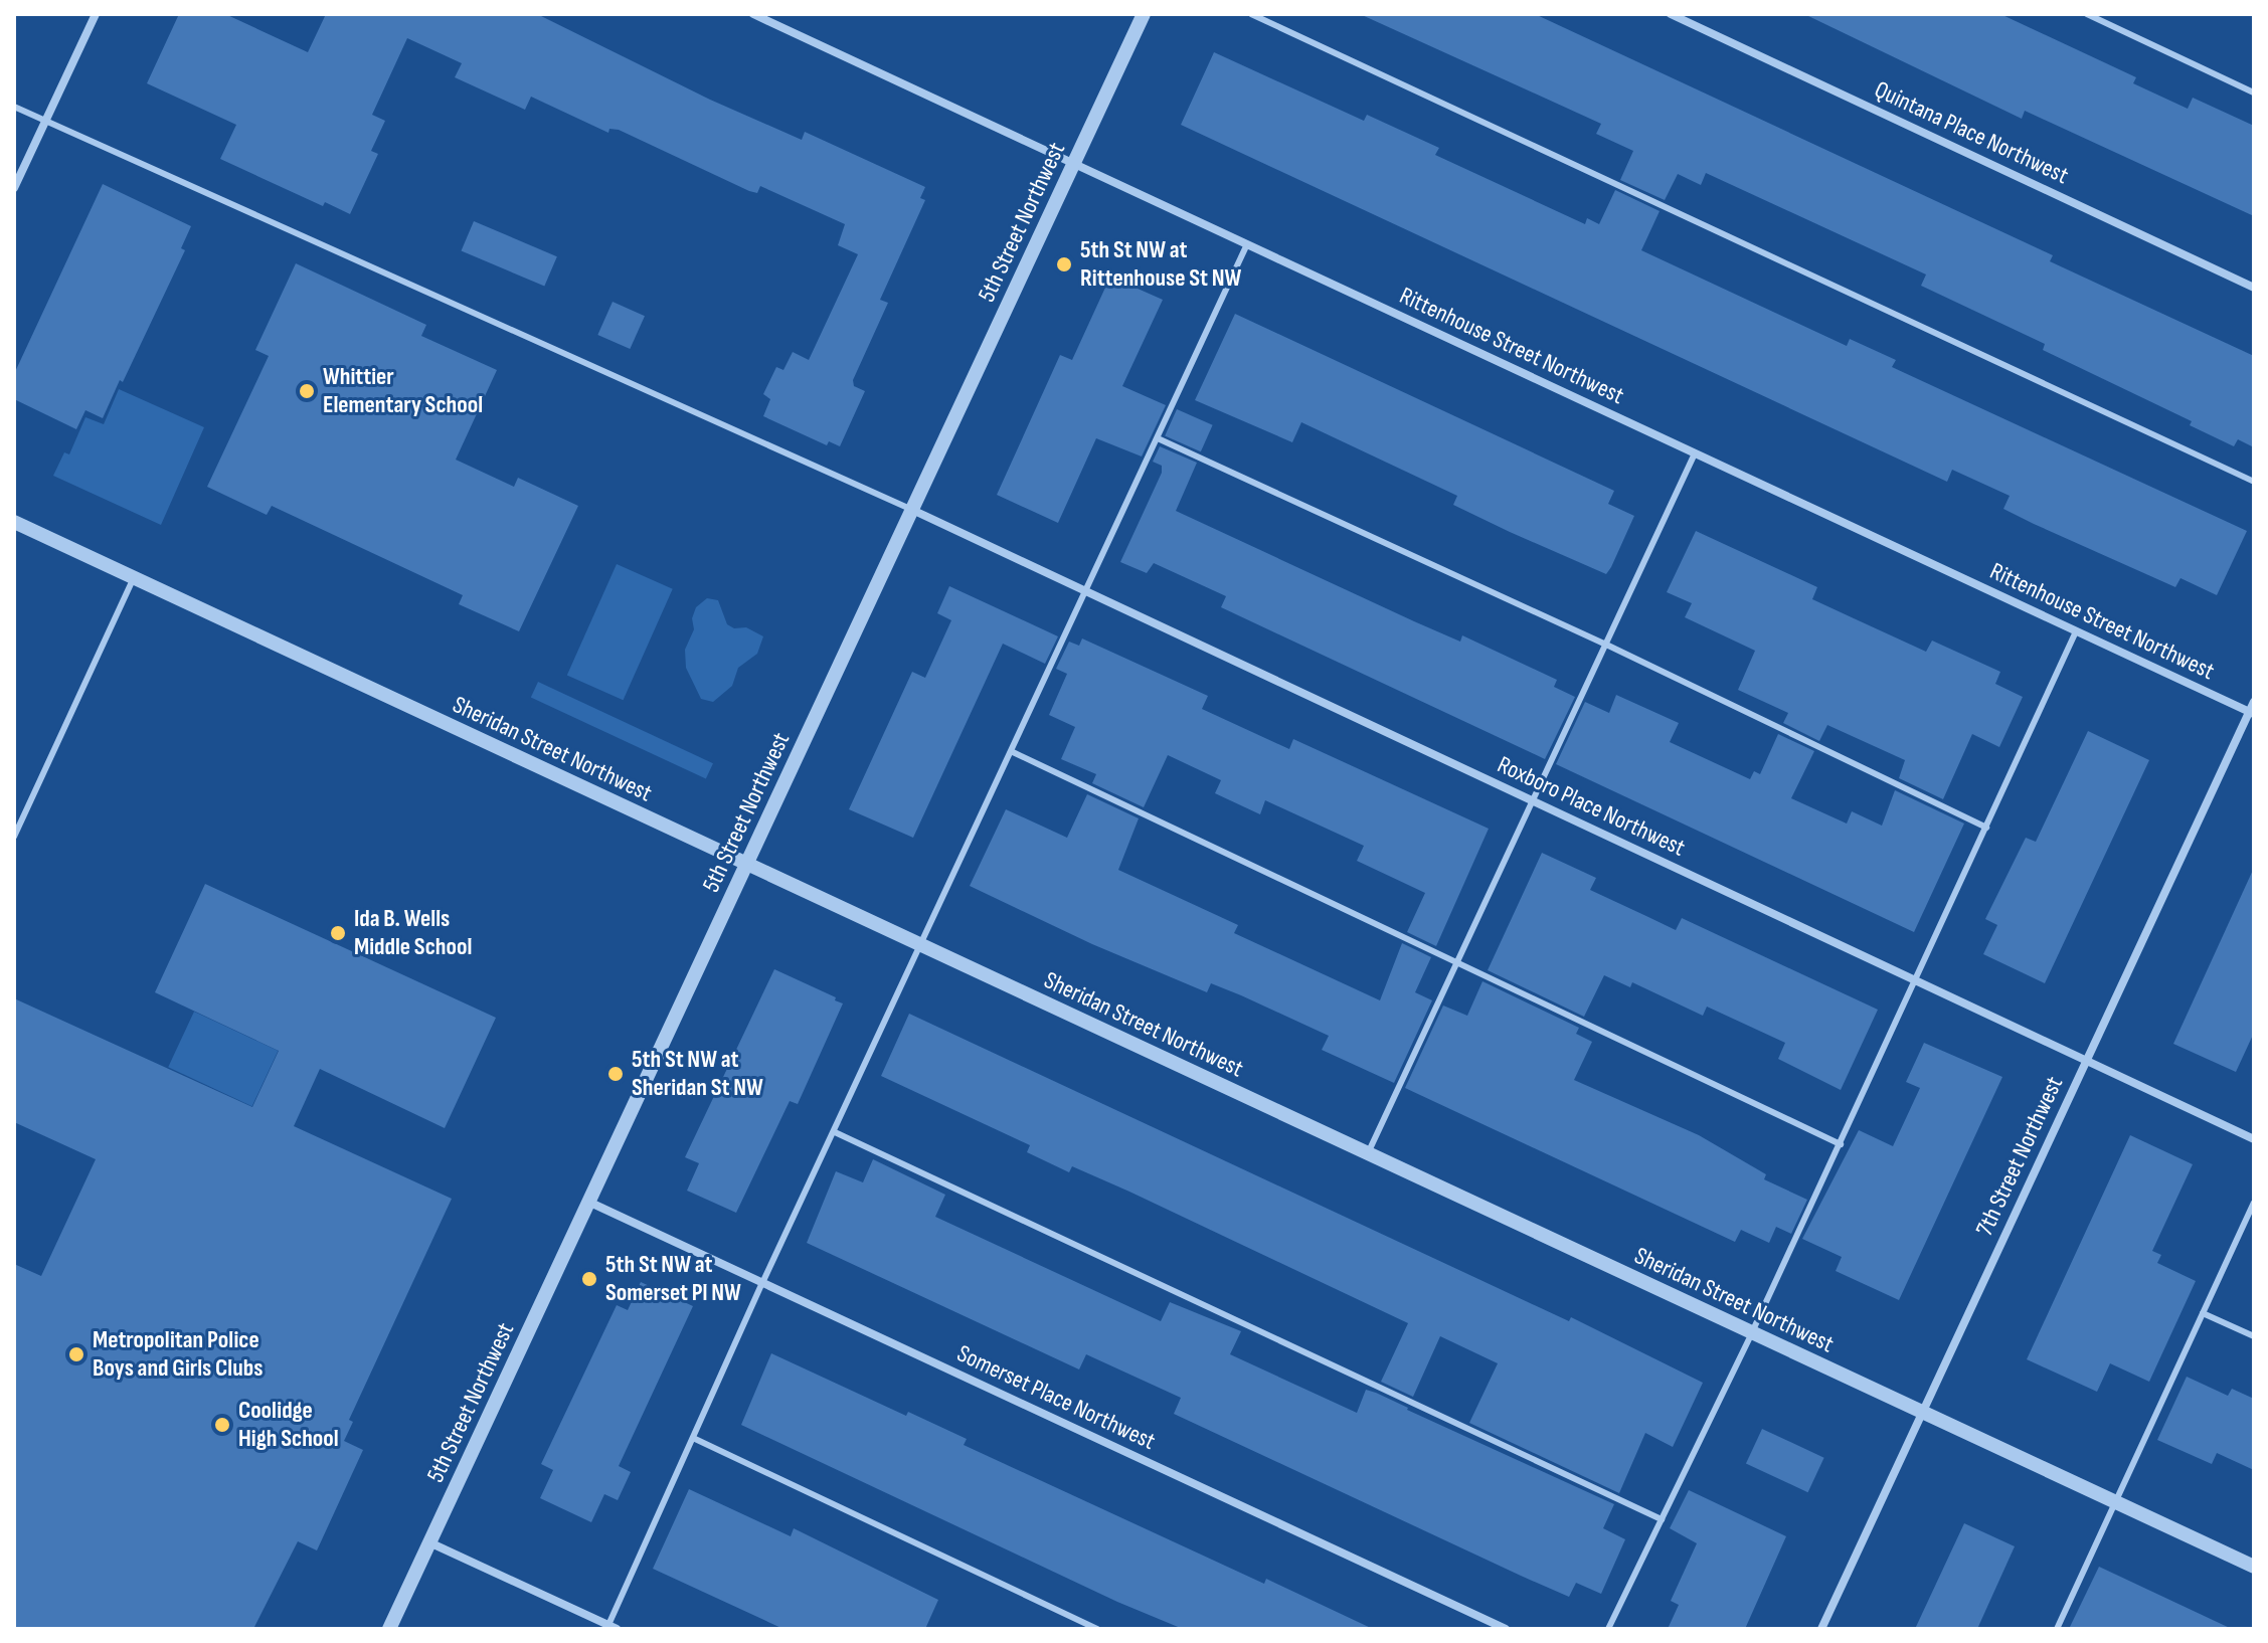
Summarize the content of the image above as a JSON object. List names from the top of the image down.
{
  "streets": {
    "street": [
      "Quintana Place Northwest",
      "5th Street Northwest",
      "Rittenhouse Street Northwest",
      "Sheridan Street Northwest",
      "Roxboro Place Northwest",
      "7th Street Northwest",
      "Somerset Place Northwest"
    ]
  },
  "crossings": [
    ["5th Street Northwest", "Rittenhouse Street Northwest"],
    ["5th Street Northwest", "Sheridan Street Northwest"],
    ["5th Street Northwest", "Roxboro Place Northwest"],
    ["5th Street Northwest", "Somerset Place Northwest"],
    ["Rittenhouse Street Northwest", "7th Street Northwest"],
    ["Sheridan Street Northwest", "7th Street Northwest"],
    ["Roxboro Place Northwest", "7th Street Northwest"]
  ],
  "places": [
    "5th St NW at Rittenhouse St NW",
    "Whittier Elementary School",
    "Ida B. Wells Middle School",
    "5th St NW at Sheridan St NW",
    "5th St NW at Somerset Pl NW",
    "Metropolitan Police Boys and Girls Clubs",
    "Coolidge High School"
  ]
}
